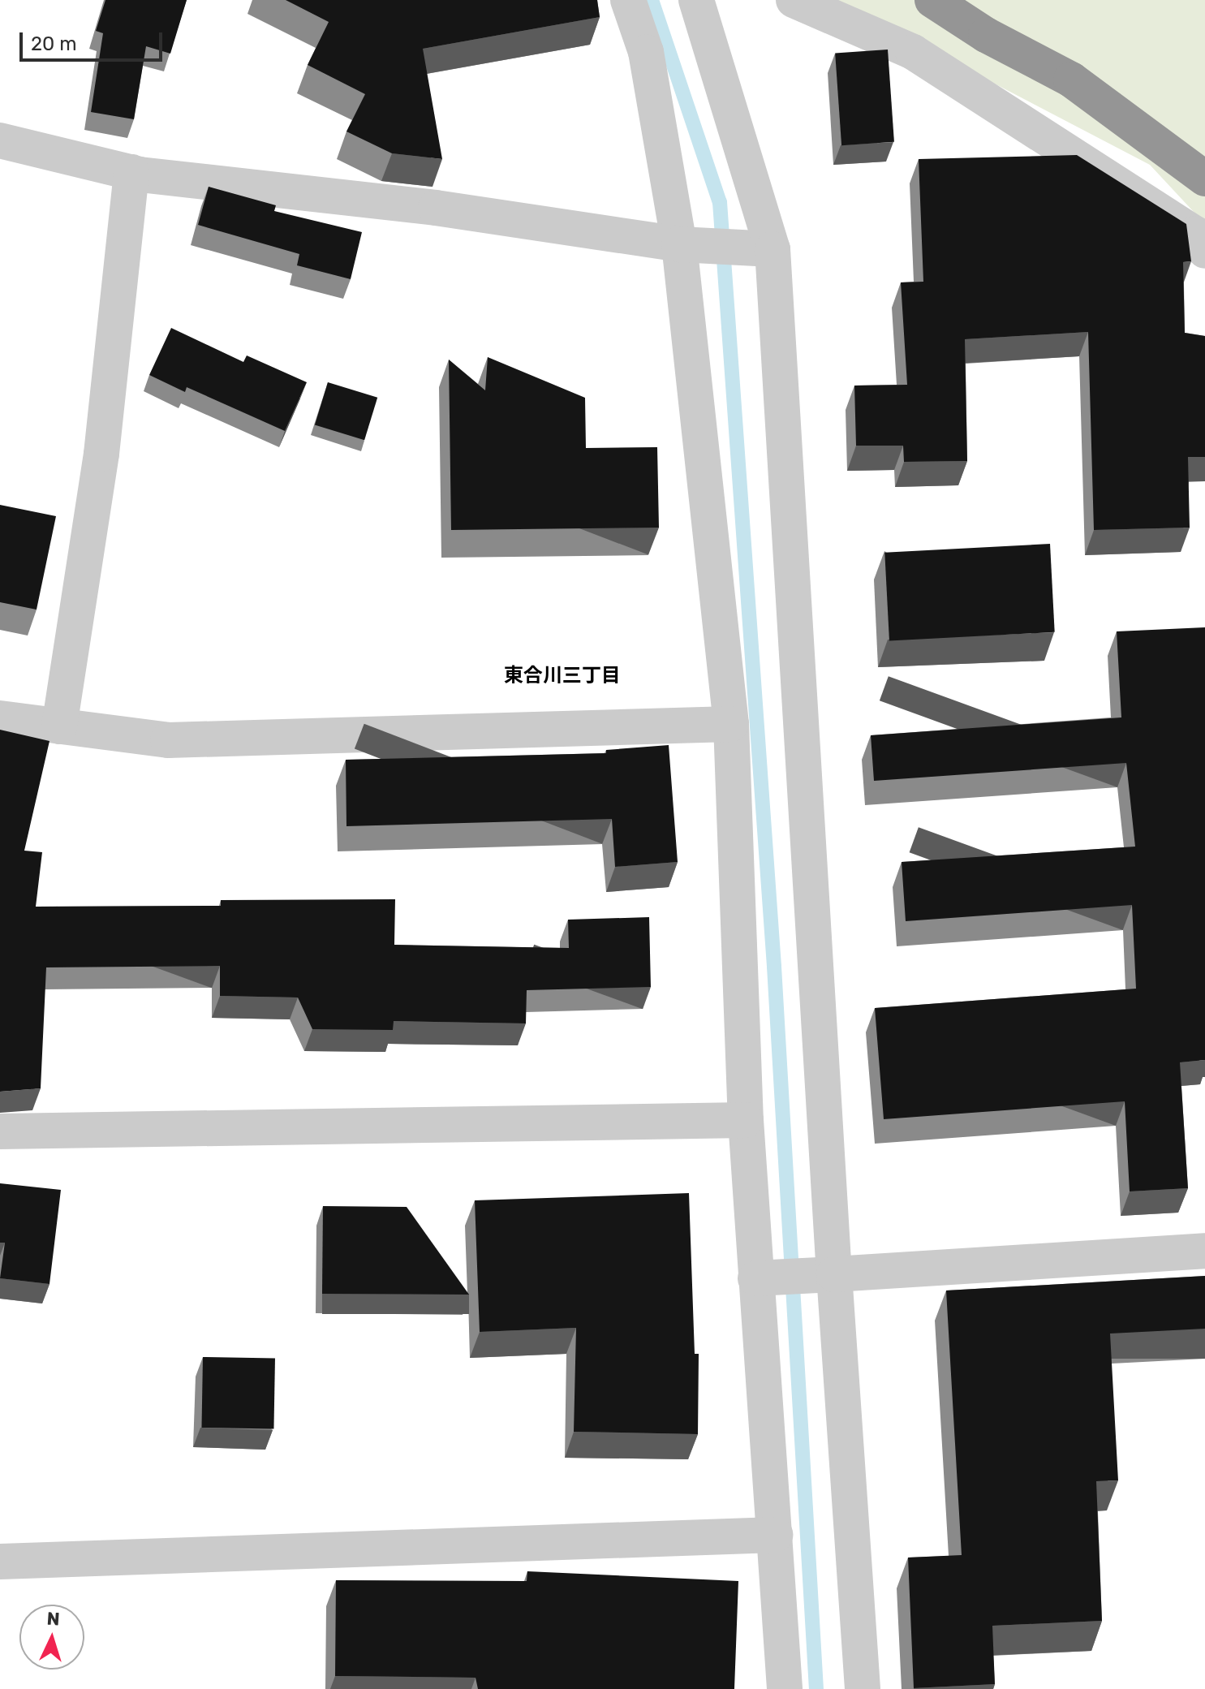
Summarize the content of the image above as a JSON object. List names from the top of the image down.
{
  "districts": ["東合川三丁目"],
  "scale_bar": "20 m",
  "north": "top"
}
